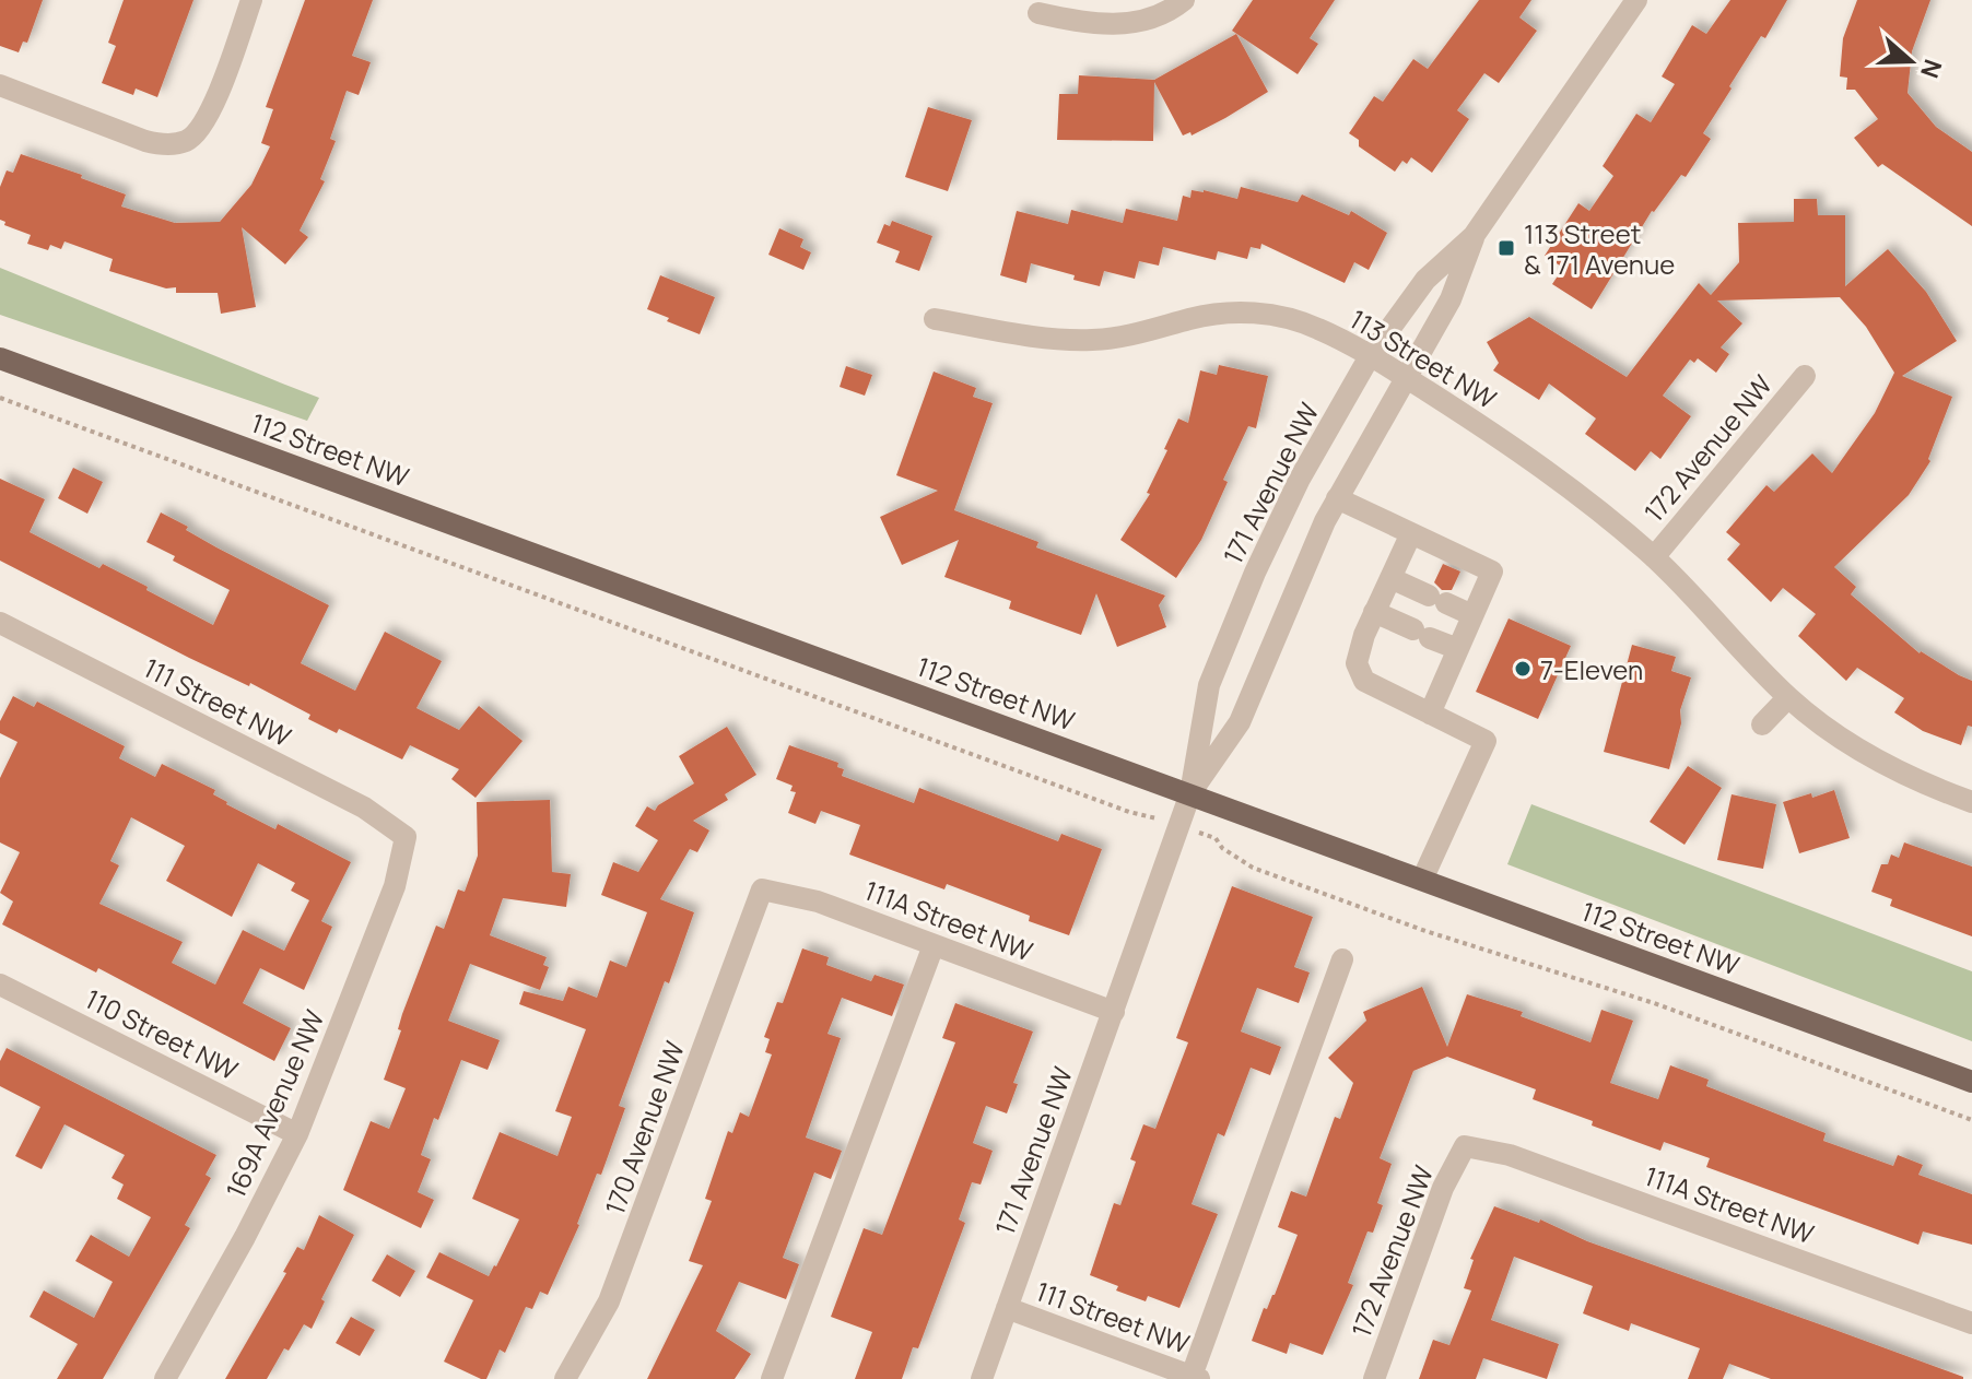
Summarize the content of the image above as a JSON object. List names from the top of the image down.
{
  "streets": {
    "main road": ["112 Street NW"],
    "street": [
      "113 Street NW",
      "172 Avenue NW",
      "171 Avenue NW",
      "111 Street NW",
      "111A Street NW",
      "110 Street NW",
      "169A Avenue NW",
      "170 Avenue NW"
    ]
  },
  "crossings": [
    ["113 Street NW", "172 Avenue NW"],
    ["113 Street NW", "171 Avenue NW"],
    ["172 Avenue NW", "111A Street NW"],
    ["112 Street NW", "171 Avenue NW"],
    ["171 Avenue NW", "111 Street NW"],
    ["171 Avenue NW", "111A Street NW"],
    ["111 Street NW", "169A Avenue NW"],
    ["111A Street NW", "170 Avenue NW"],
    ["110 Street NW", "169A Avenue NW"]
  ],
  "places": {
    "transit": ["113 Street & 171 Avenue"],
    "other": ["7-Eleven"]
  },
  "north": "right"
}
